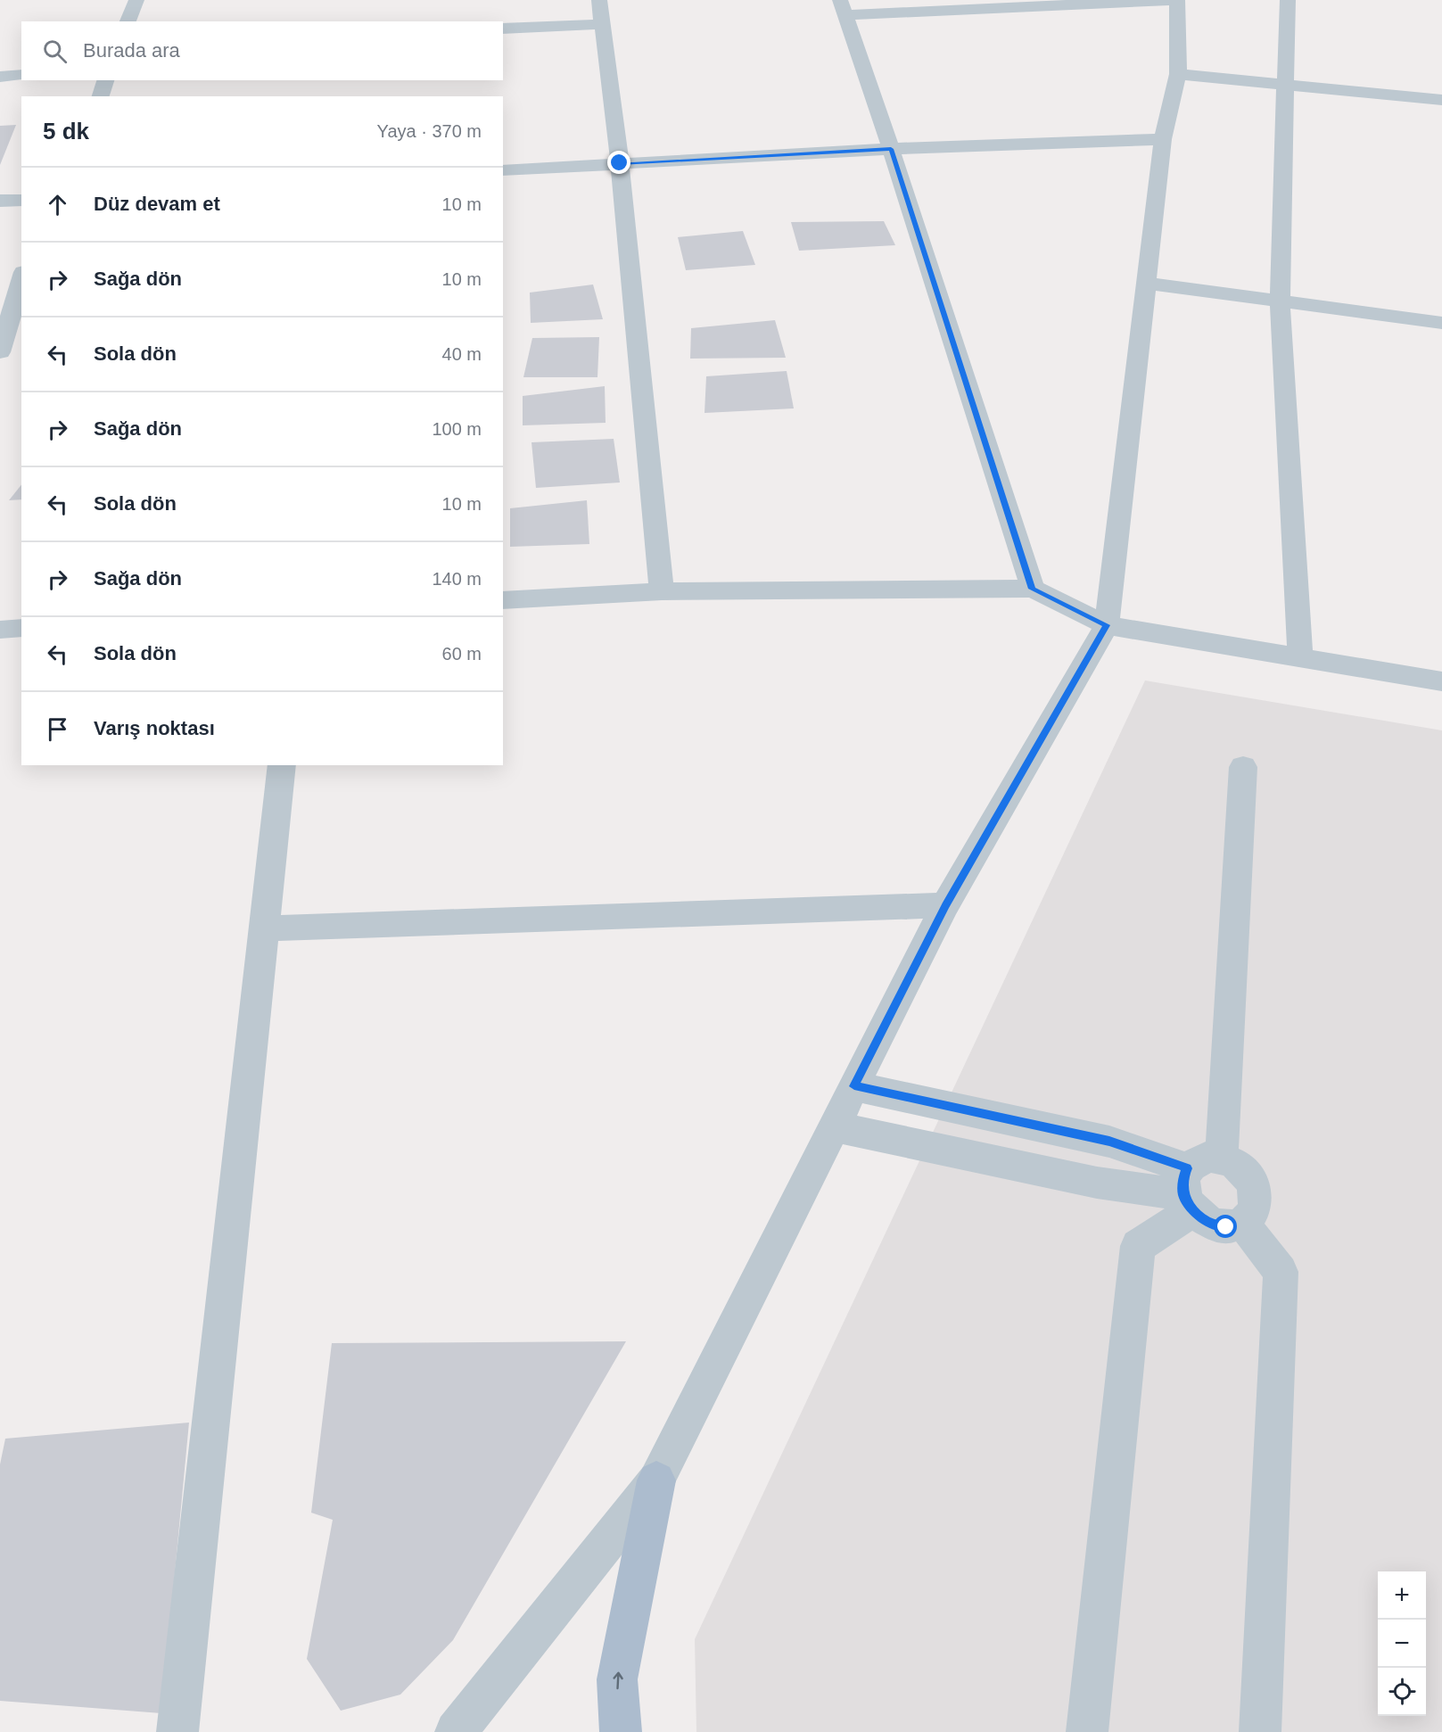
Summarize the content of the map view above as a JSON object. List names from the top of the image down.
{
  "page": {
    "search": "Burada ara",
    "heading": ["5 dk", "Yaya · 370 m"],
    "list": [
      ["Düz devam et", "10 m"],
      ["Sağa dön", "10 m"],
      ["Sola dön", "40 m"],
      ["Sağa dön", "100 m"],
      ["Sola dön", "10 m"],
      ["Sağa dön", "140 m"],
      ["Sola dön", "60 m"],
      "Varış noktası"
    ],
    "map_buttons": ["+", "−"]
  }
}
